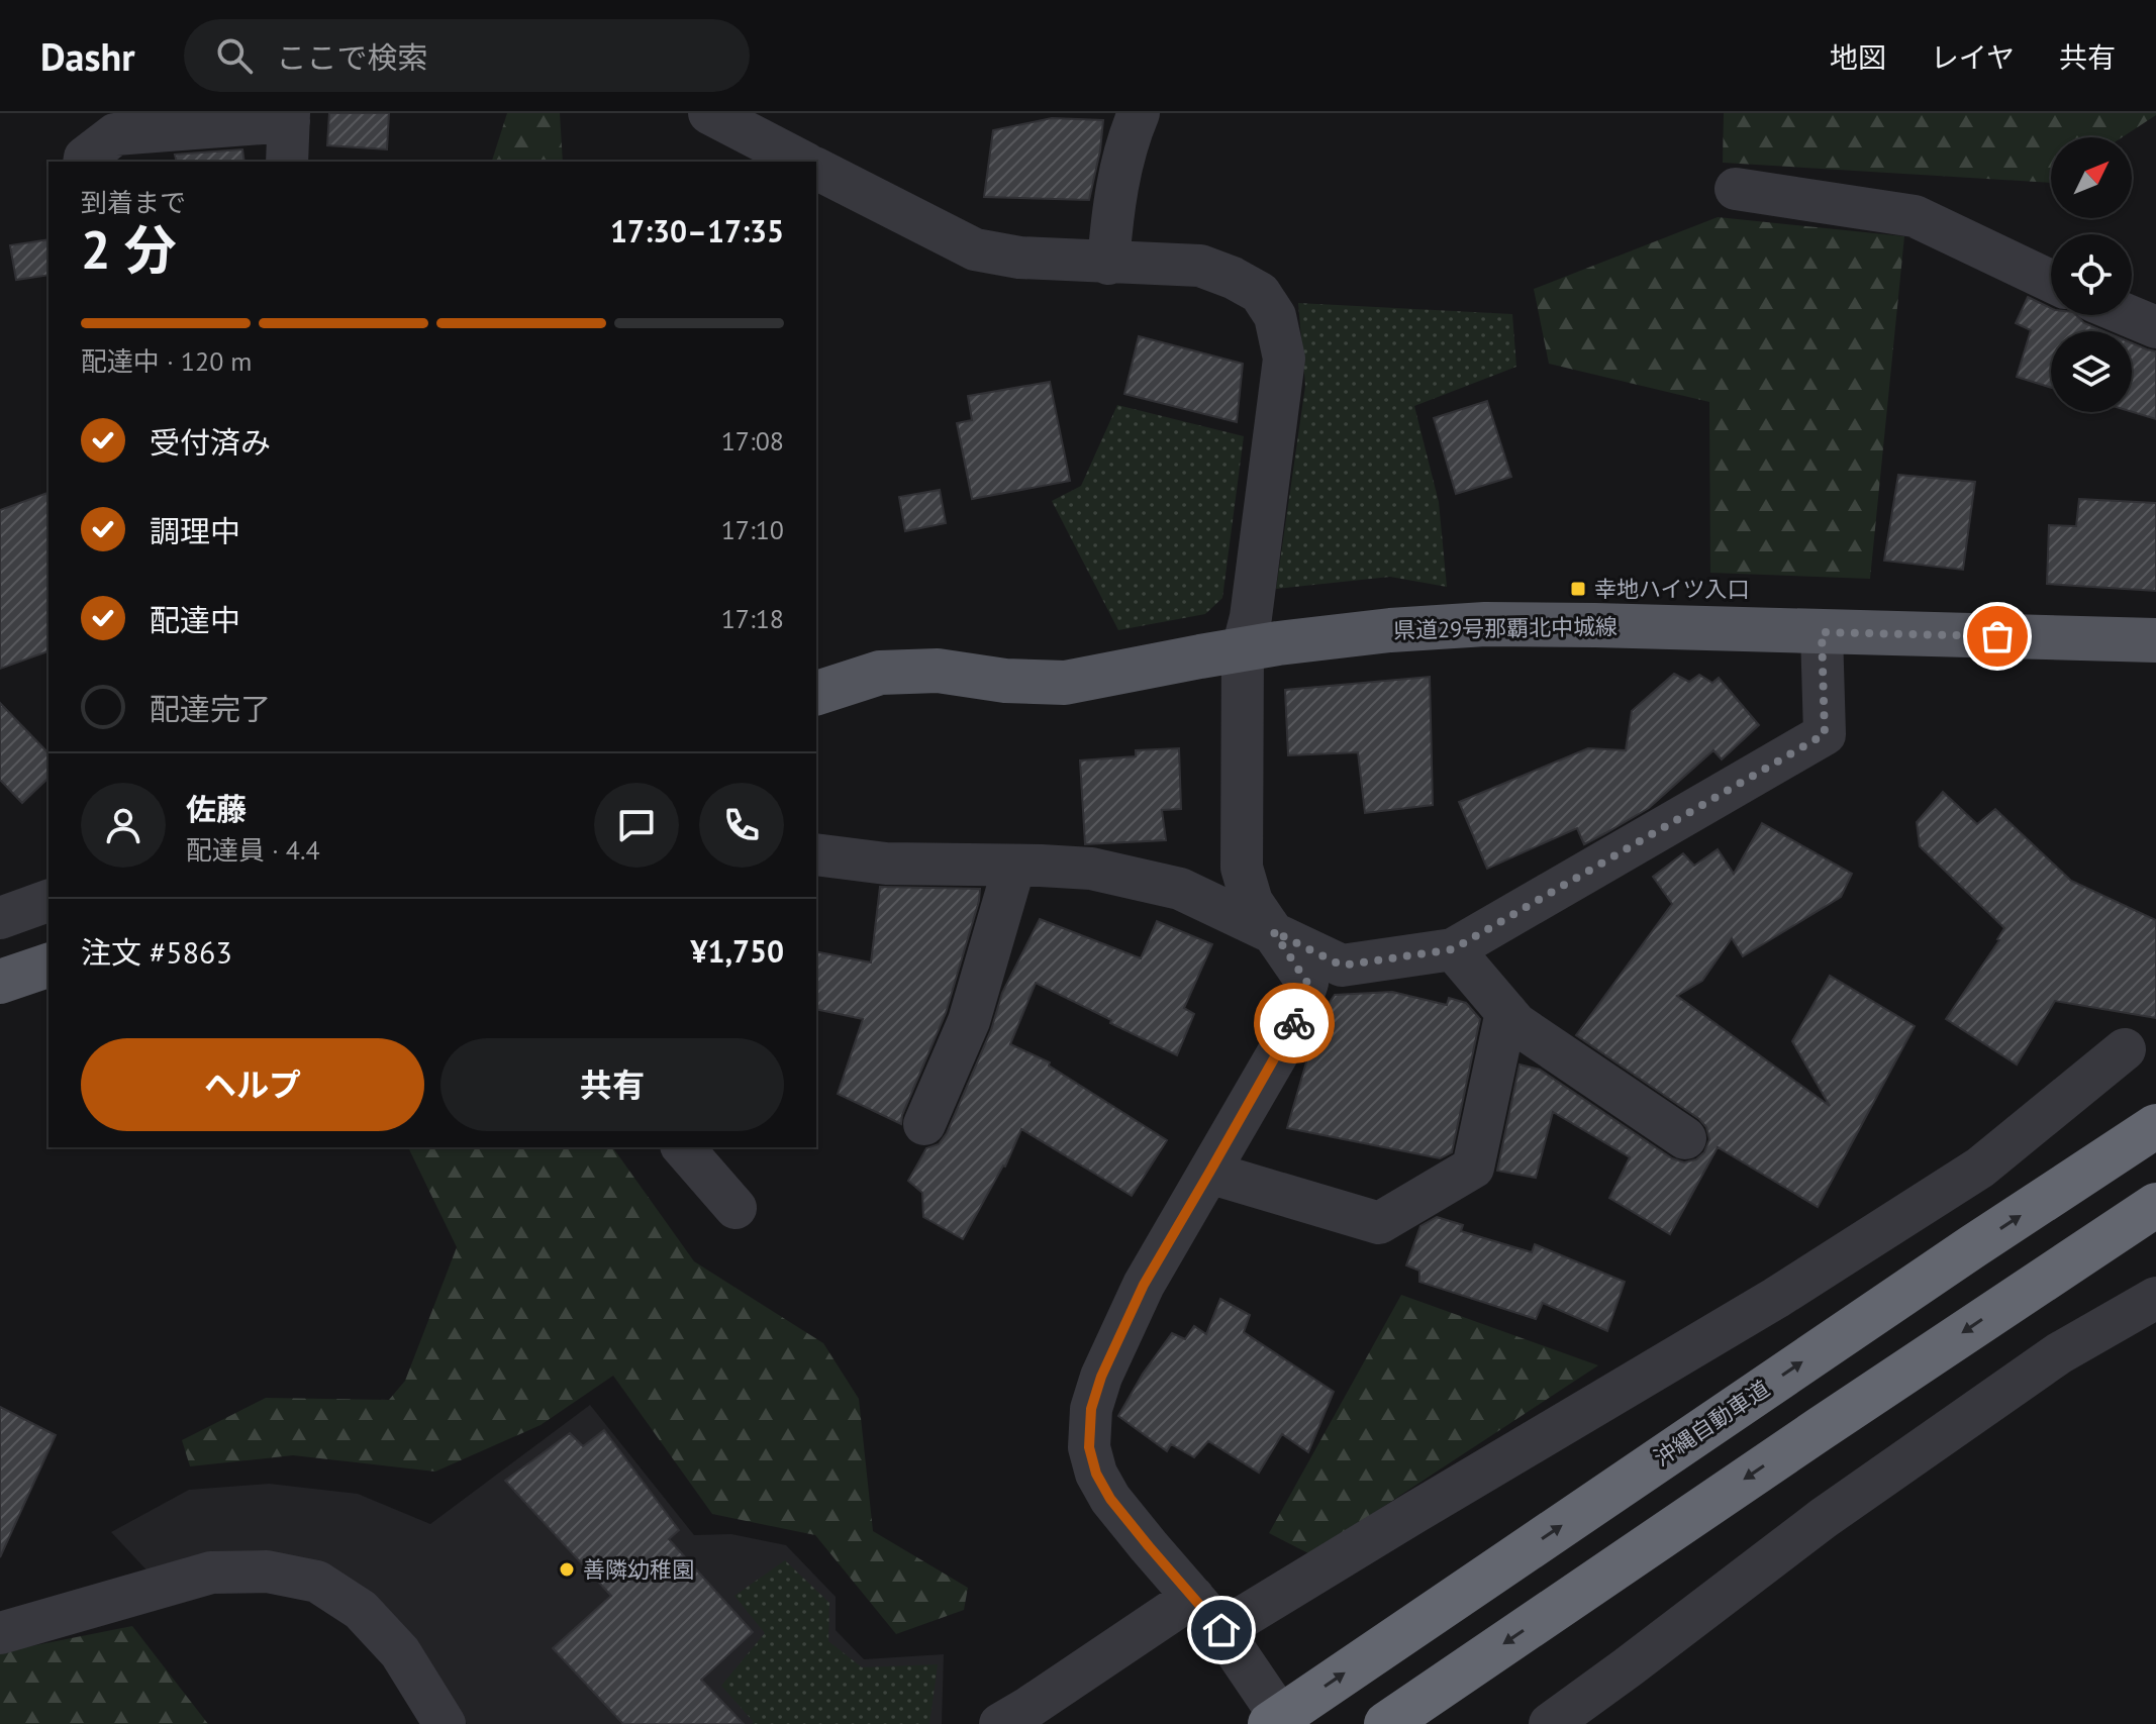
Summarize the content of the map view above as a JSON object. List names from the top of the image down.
{
  "streets": {
    "highway": ["沖縄自動車道"],
    "main road": ["県道29号那覇北中城線"]
  },
  "places": {
    "transit": ["幸地ハイツ入口"],
    "other": ["善隣幼稚園"]
  },
  "north": "top right",
  "page": {
    "header": "Dashr",
    "search": "ここで検索",
    "nav": ["地図", "レイヤ", "共有"],
    "heading": ["2 分", "到着まで", "17:30–17:35"],
    "panel": [
      "佐藤",
      "配達員 · 4.4",
      "注文 #5863",
      "¥1,750"
    ],
    "bar": "配達中 · 120 m",
    "list": [
      ["受付済み", "17:08"],
      ["調理中", "17:10"],
      ["配達中", "17:18"],
      "配達完了"
    ],
    "buttons": ["ヘルプ", "共有"]
  }
}
